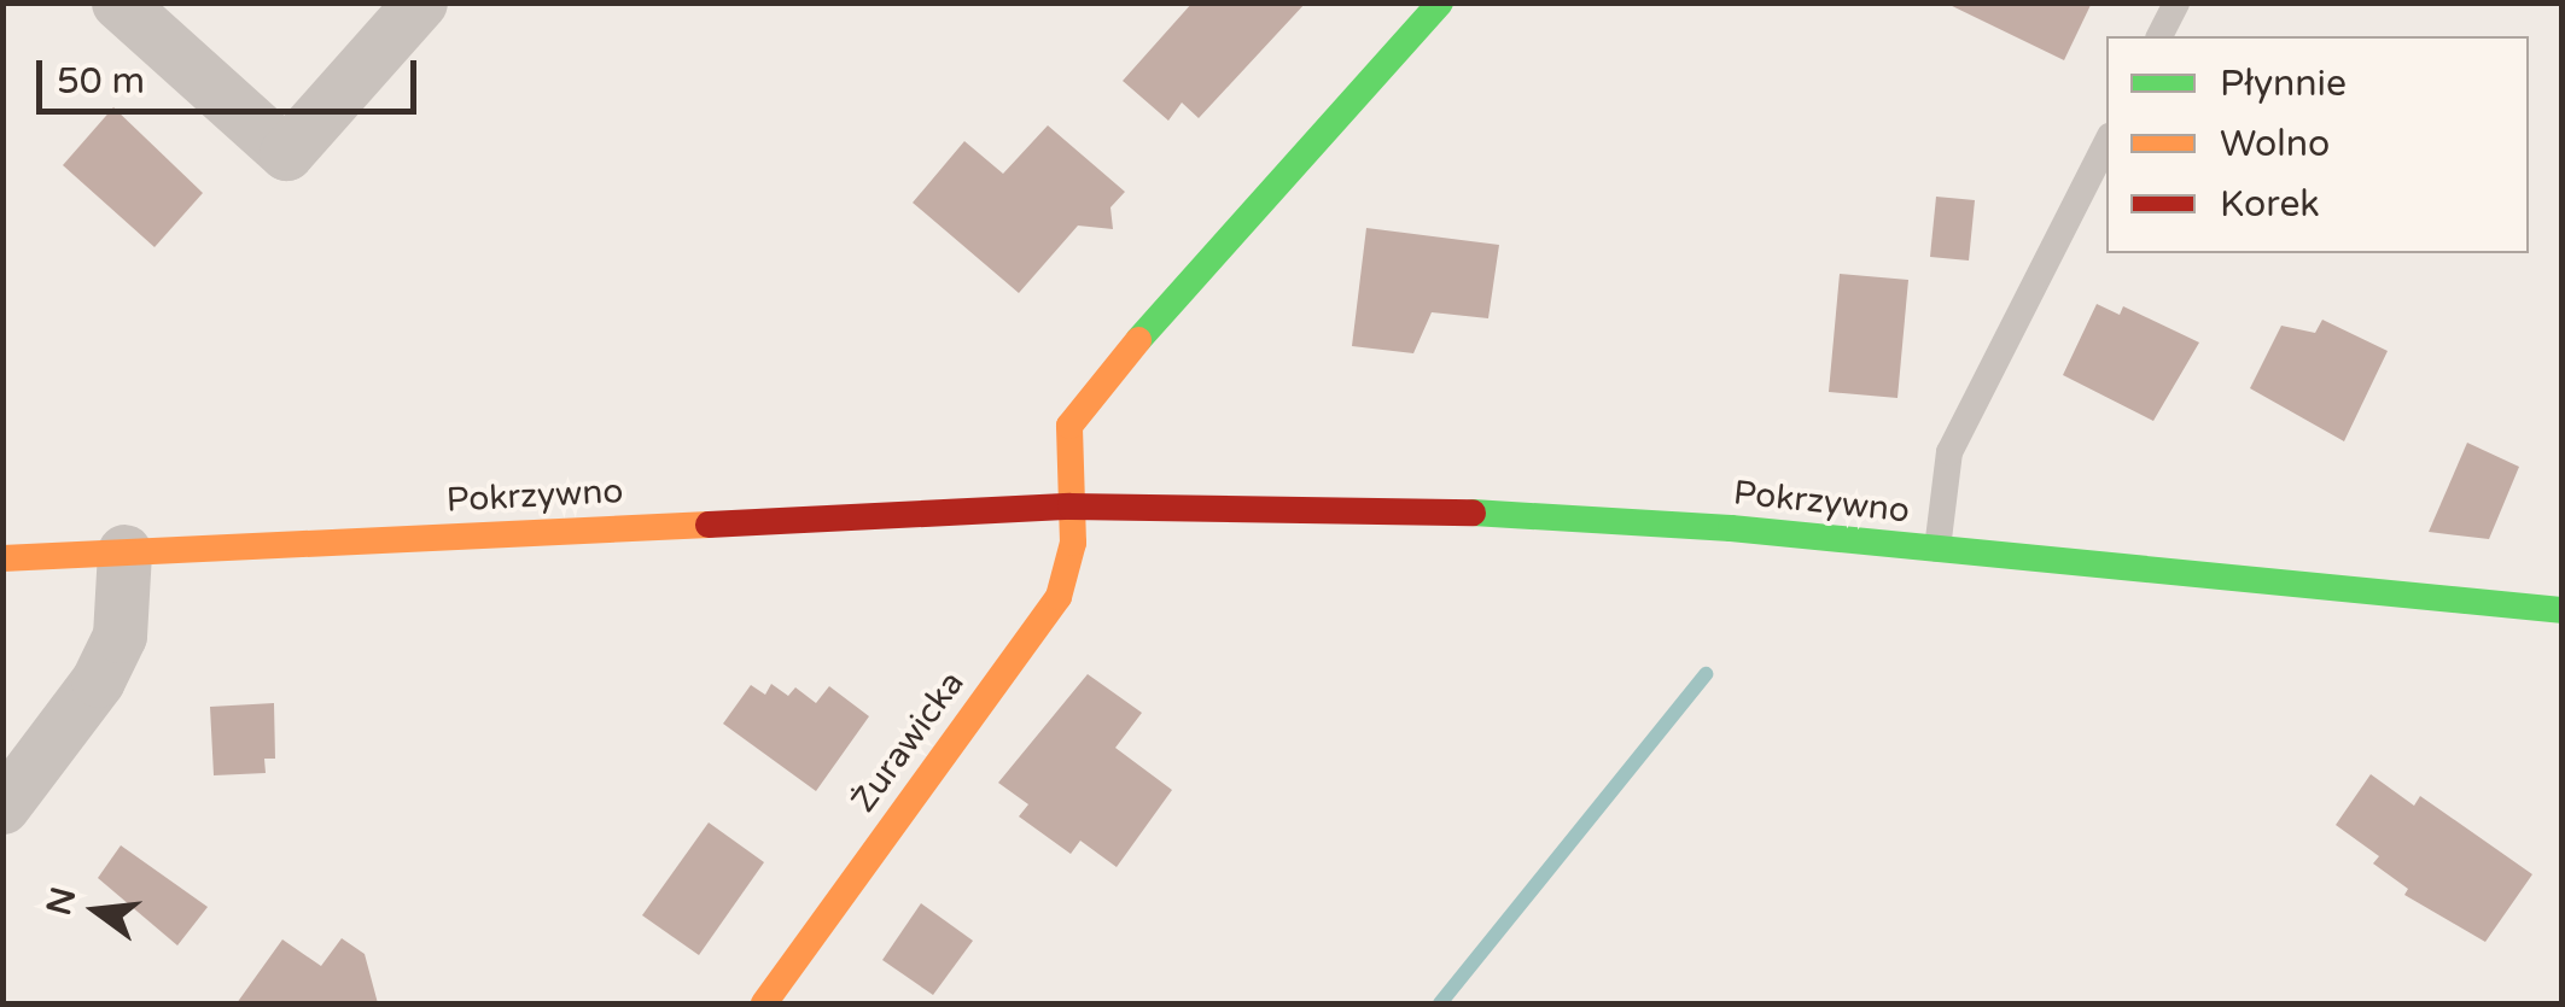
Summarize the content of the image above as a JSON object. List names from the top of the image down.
{
  "streets": {
    "street": ["Pokrzywno", "Żurawicka"]
  },
  "crossings": [
    ["Pokrzywno", "Żurawicka"]
  ],
  "legend": ["Płynnie", "Wolno", "Korek"],
  "scale_bar": "50 m",
  "north": "left"
}
